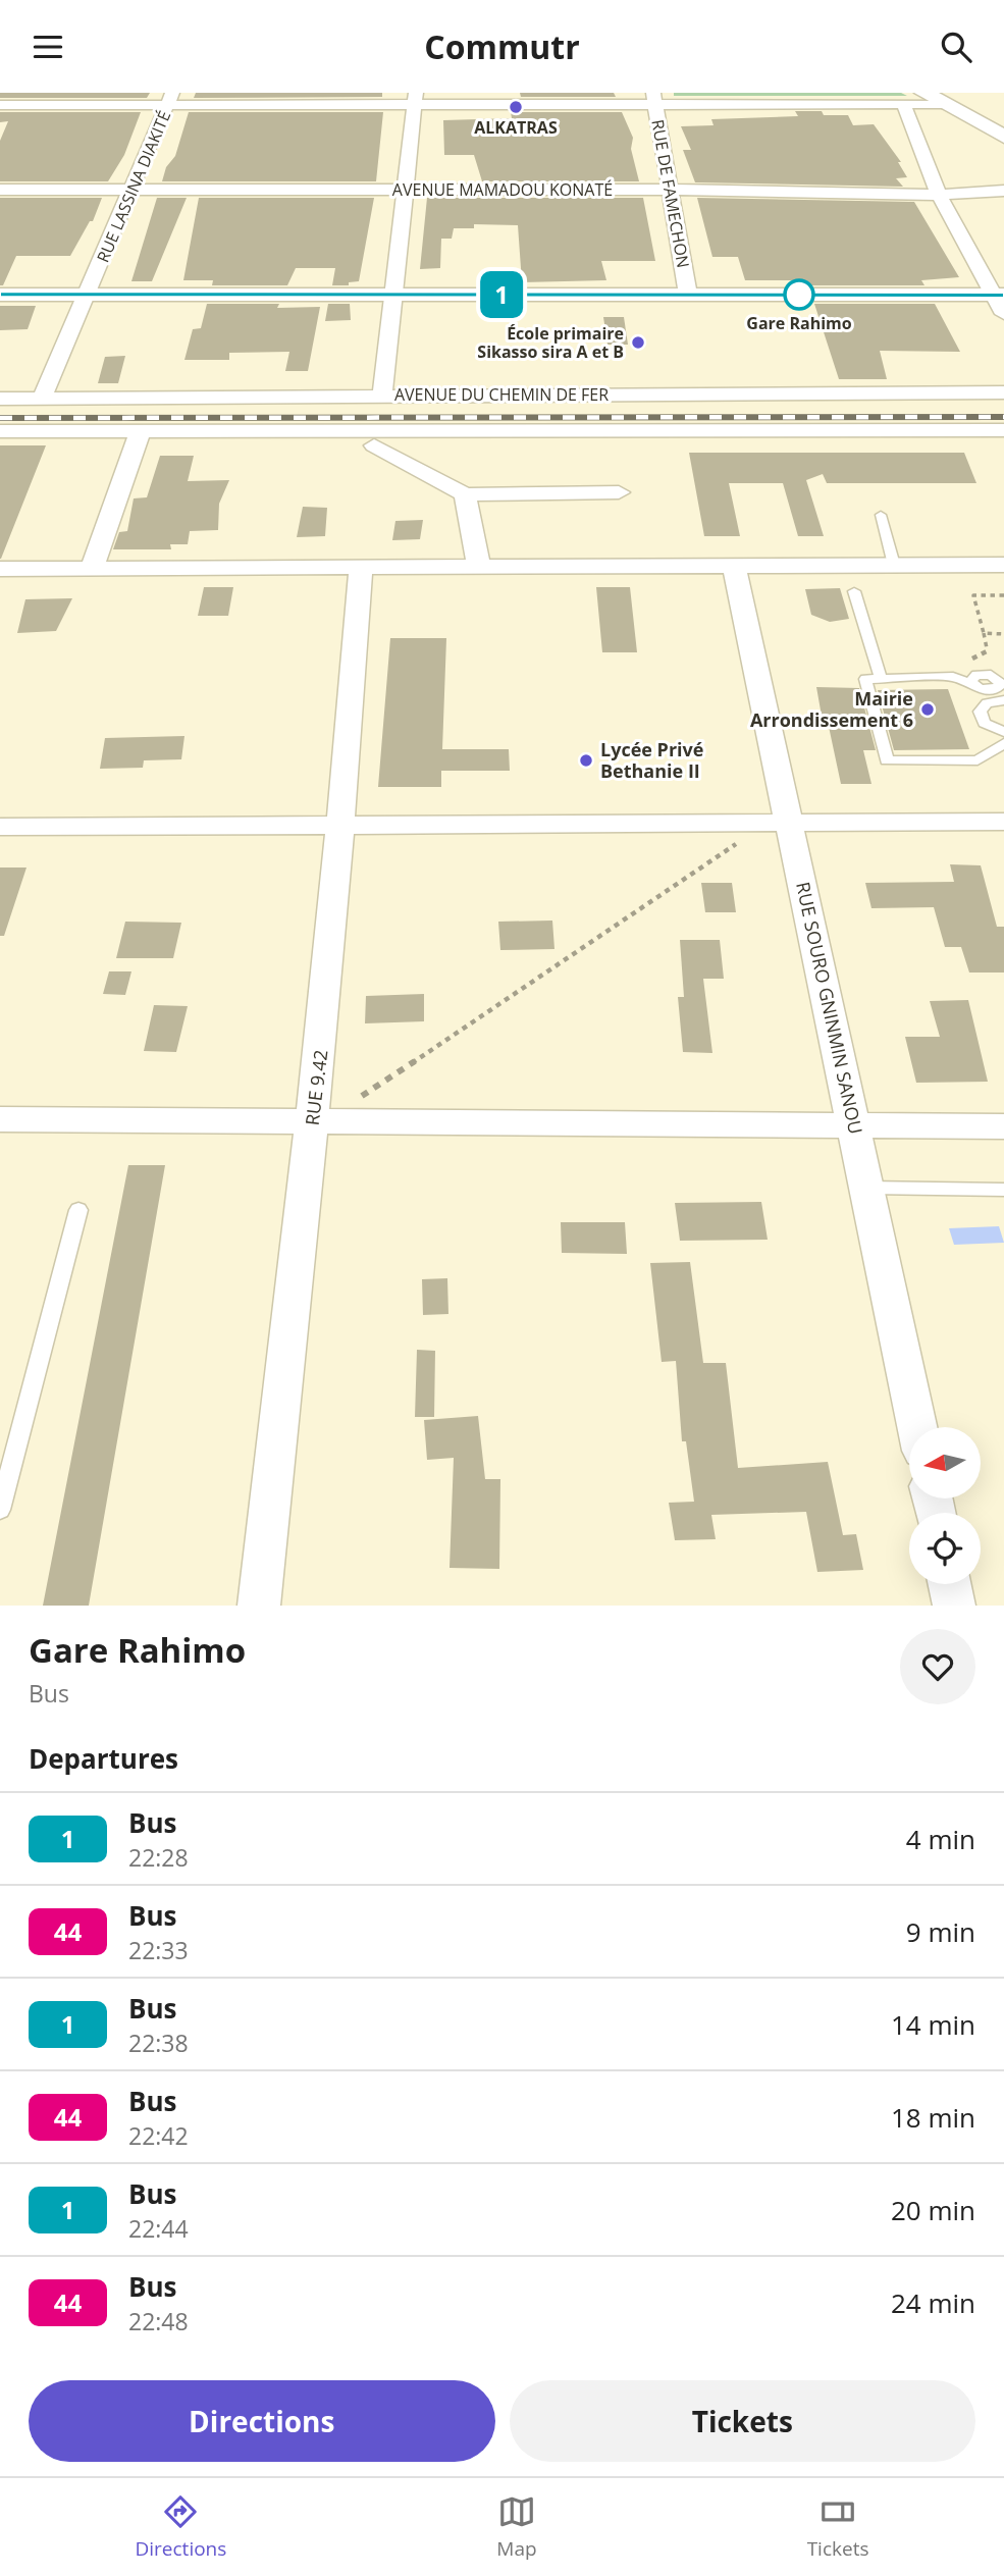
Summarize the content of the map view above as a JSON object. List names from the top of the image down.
{
  "streets": {
    "street": [
      "RUE LASSINA DIAKITÉ",
      "AVENUE MAMADOU KONATÉ",
      "RUE DE FAMECHON",
      "AVENUE DU CHEMIN DE FER",
      "RUE SOURO GNINMIN SANOU",
      "RUE 9.42"
    ]
  },
  "crossings": [
    ["RUE LASSINA DIAKITÉ", "AVENUE MAMADOU KONATÉ"],
    ["RUE LASSINA DIAKITÉ", "AVENUE DU CHEMIN DE FER"],
    ["AVENUE MAMADOU KONATÉ", "RUE DE FAMECHON"]
  ],
  "places": [
    "ALKATRAS",
    "Gare Rahimo",
    "École primaire Sikasso sira A et B",
    "Mairie Arrondissement 6",
    "Lycée Privé Bethanie II"
  ],
  "lines": ["bus line 1"],
  "north": "left",
  "page": {
    "header": "Commutr",
    "on_map": "1",
    "heading": [
      ["Gare Rahimo", "Bus"],
      "Departures"
    ],
    "list": [
      {
        "mark": "1",
        "name": "Bus",
        "note": "22:28",
        "value": "4 min"
      },
      {
        "mark": "44",
        "name": "Bus",
        "note": "22:33",
        "value": "9 min"
      },
      {
        "mark": "1",
        "name": "Bus",
        "note": "22:38",
        "value": "14 min"
      },
      {
        "mark": "44",
        "name": "Bus",
        "note": "22:42",
        "value": "18 min"
      },
      {
        "mark": "1",
        "name": "Bus",
        "note": "22:44",
        "value": "20 min"
      },
      {
        "mark": "44",
        "name": "Bus",
        "note": "22:48",
        "value": "24 min"
      }
    ],
    "buttons": ["Directions", "Tickets"],
    "tabs": ["Directions", "Map", "Tickets"]
  }
}
